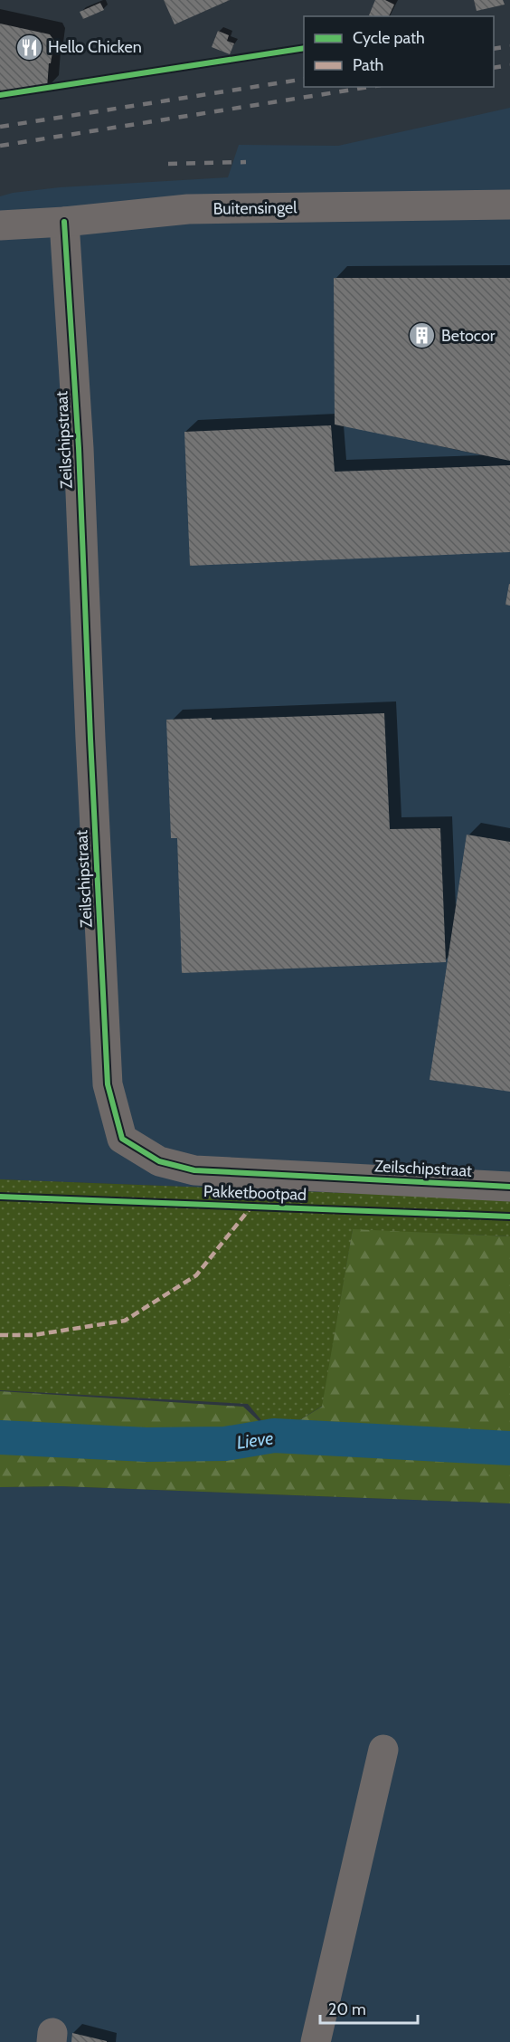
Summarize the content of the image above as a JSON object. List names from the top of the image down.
{
  "streets": {
    "street": ["Buitensingel", "Zeilschipstraat"],
    "cycle path": ["Pakketbootpad"]
  },
  "crossings": [
    ["Buitensingel", "Zeilschipstraat"]
  ],
  "water": ["Lieve"],
  "places": {
    "restaurant": ["Hello Chicken"],
    "building": ["Betocor"]
  },
  "legend": ["Cycle path", "Path"],
  "scale_bar": "20 m"
}
